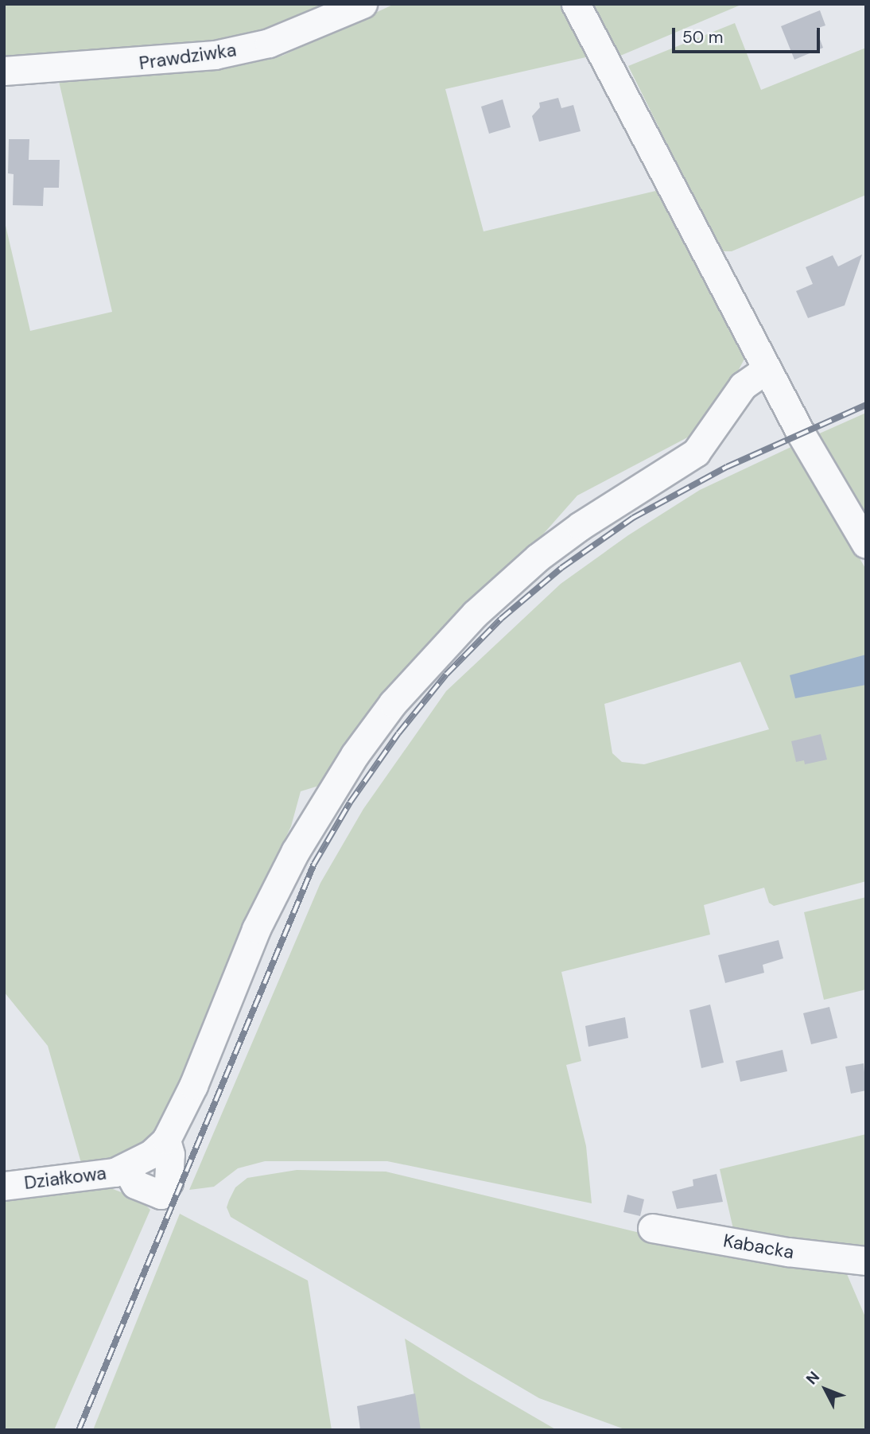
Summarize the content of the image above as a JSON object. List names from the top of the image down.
{
  "streets": {
    "street": ["Prawdziwka", "Działkowa", "Kabacka"]
  },
  "scale_bar": "50 m",
  "north": "top left"
}
